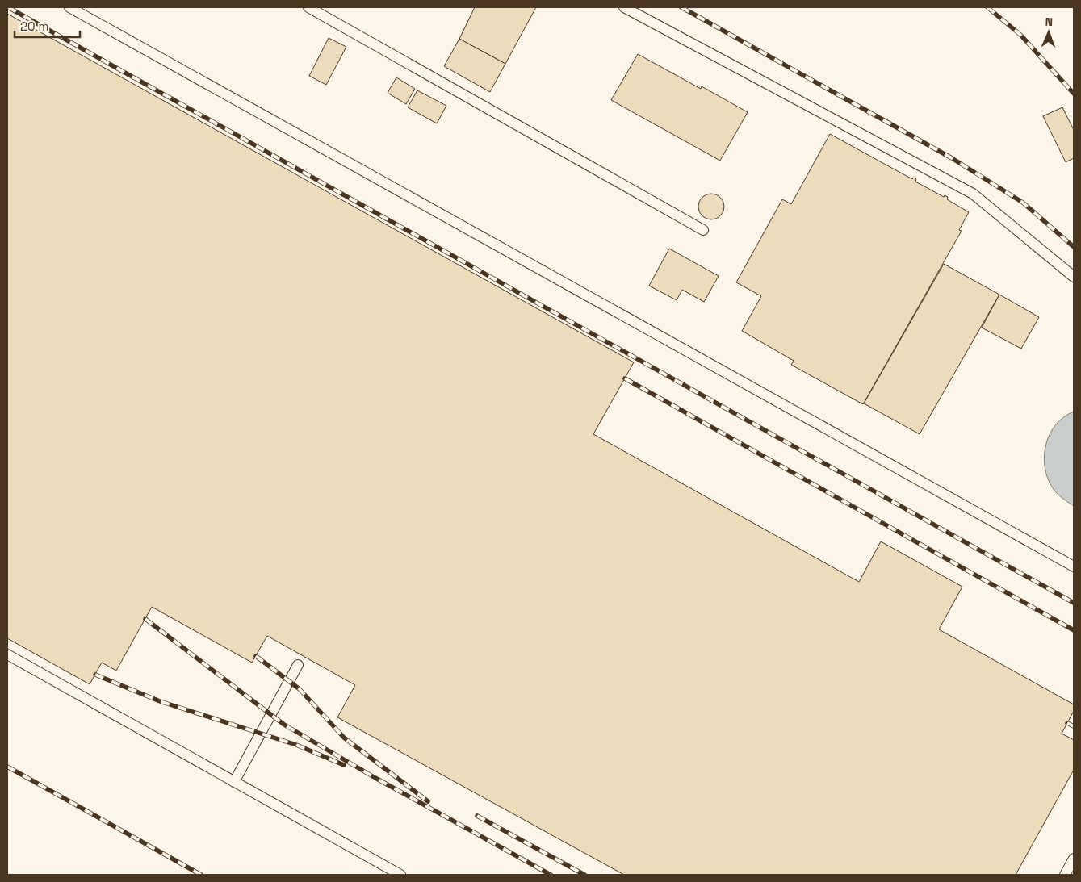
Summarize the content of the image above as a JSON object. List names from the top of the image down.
{
  "scale_bar": "20 m",
  "north": "top"
}
